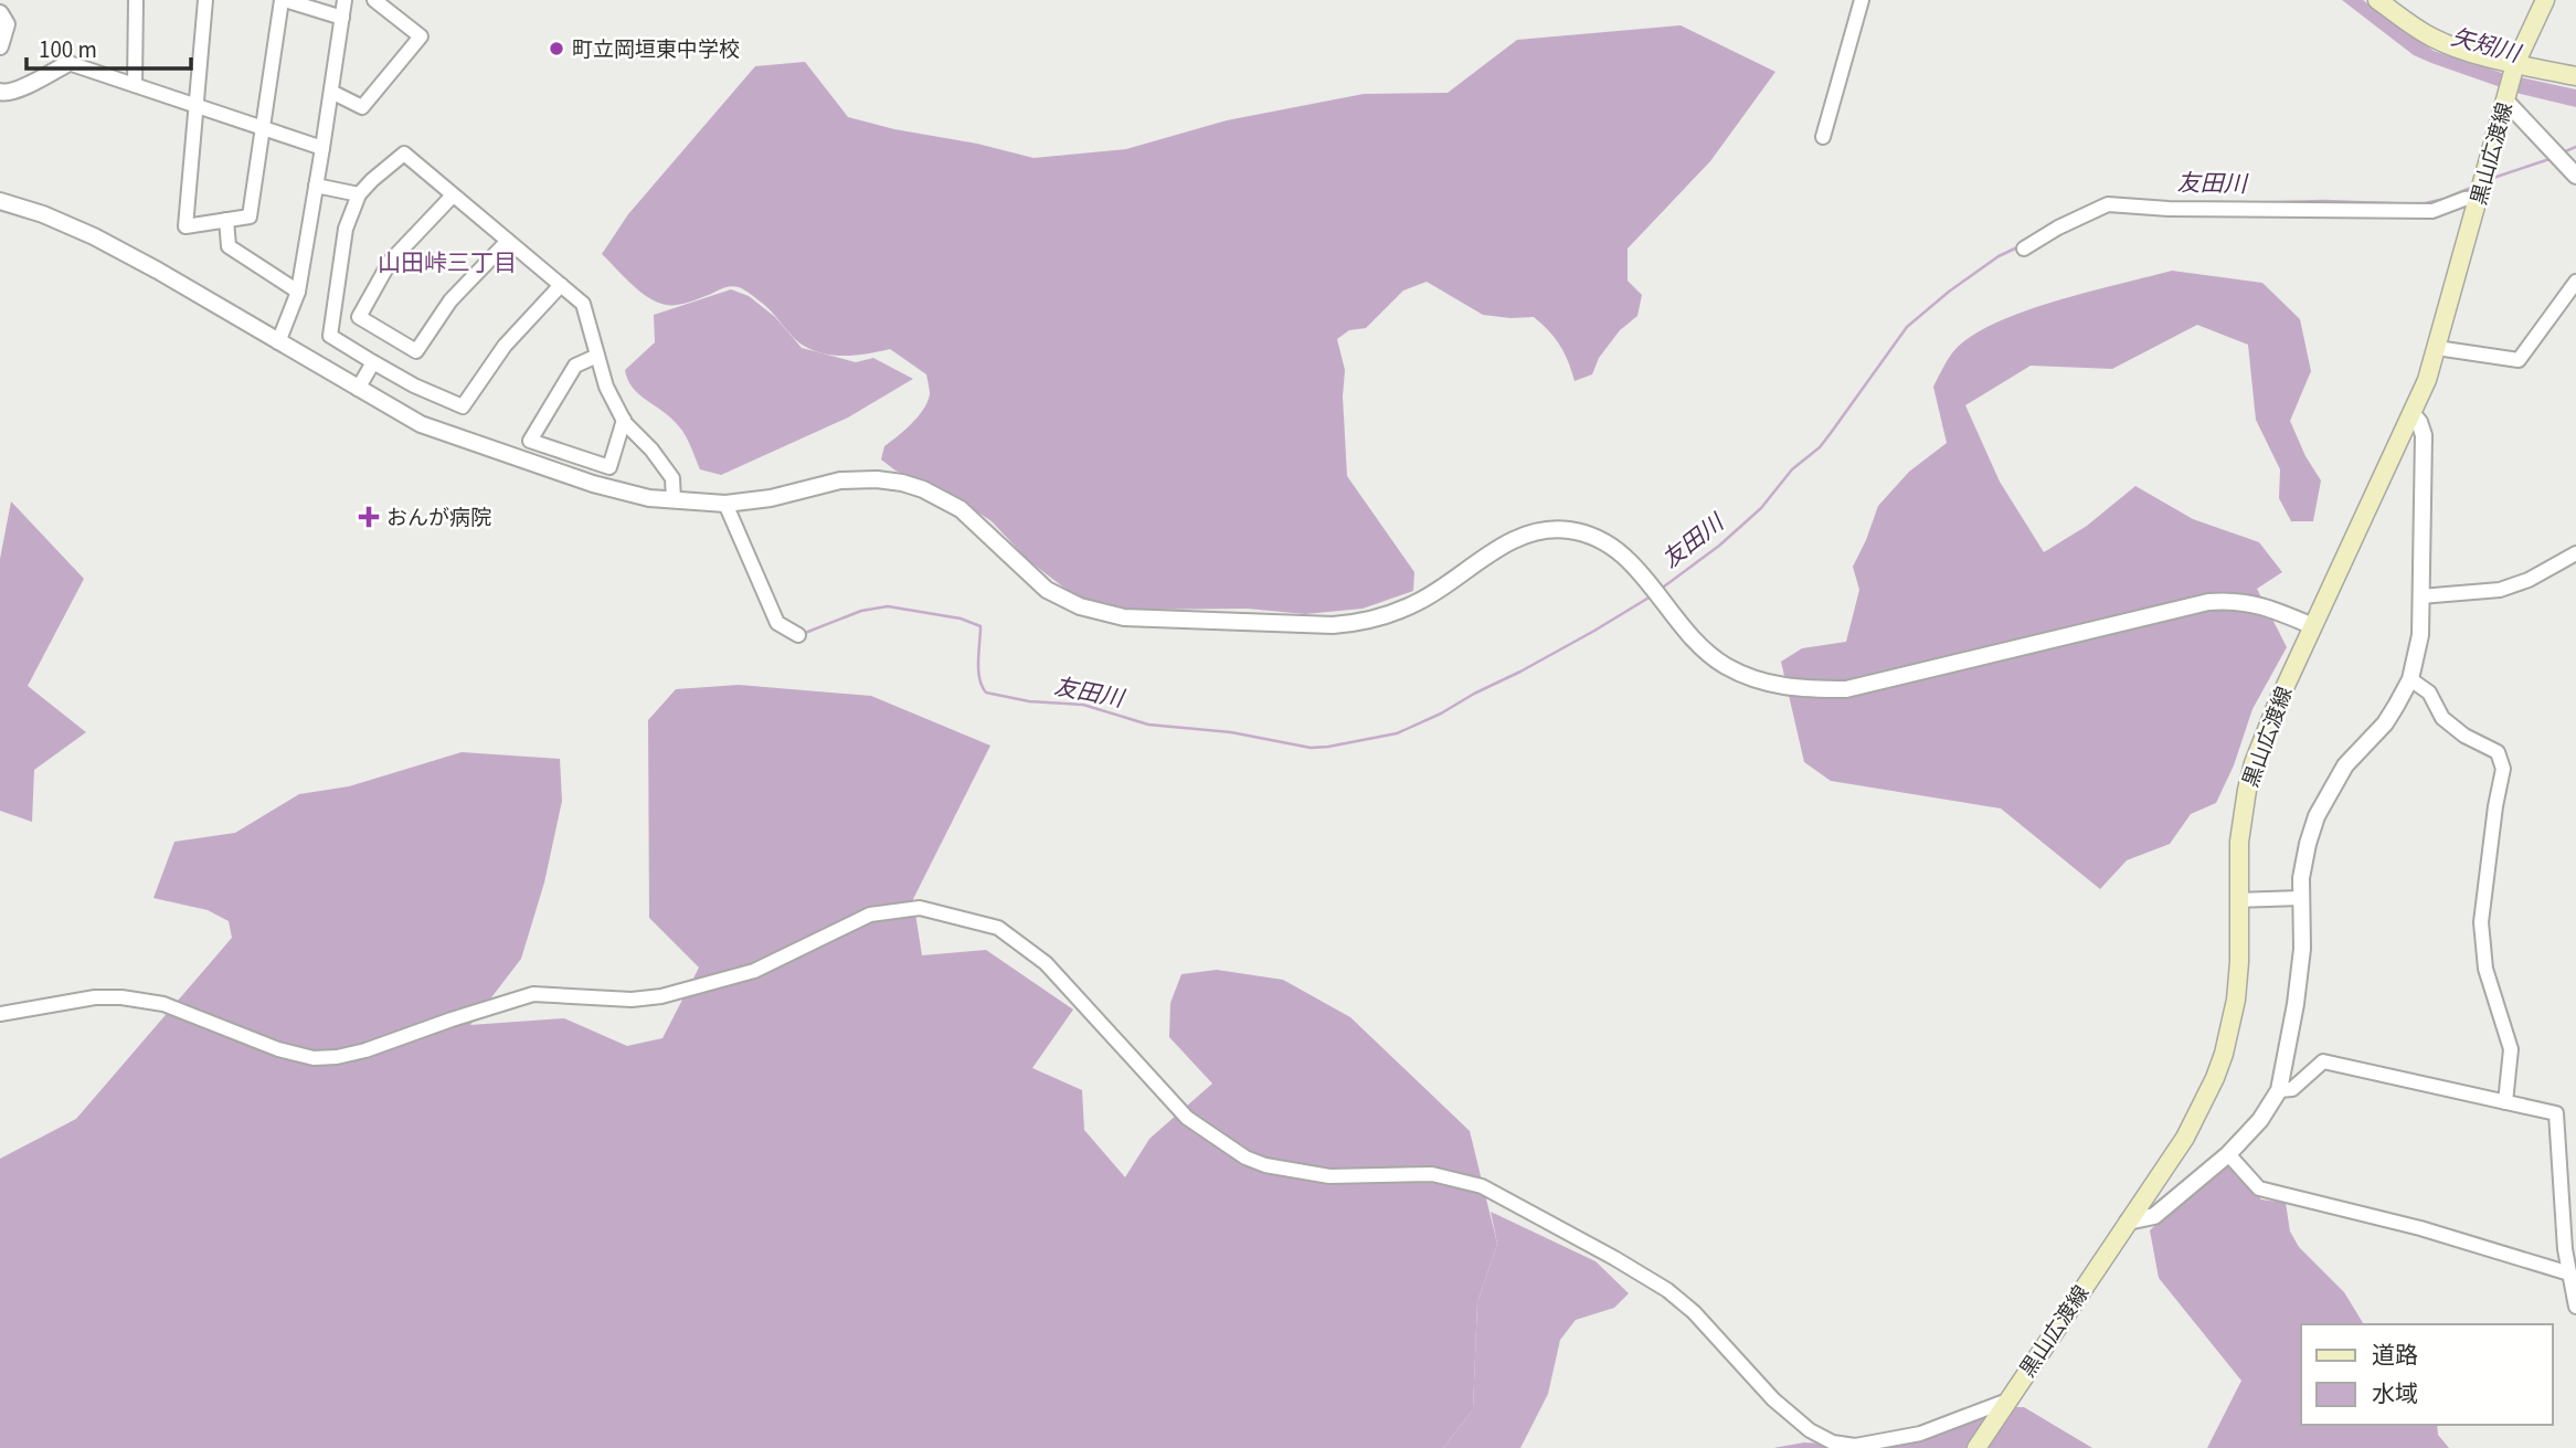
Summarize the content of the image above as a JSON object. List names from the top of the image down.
{
  "streets": {
    "main road": ["黒山広渡線"]
  },
  "districts": ["山田峠三丁目"],
  "water": ["矢矧川", "友田川"],
  "places": {
    "other": ["町立岡垣東中学校"],
    "health": ["おんが病院"]
  },
  "legend": ["道路", "水域"],
  "scale_bar": "100 m"
}
